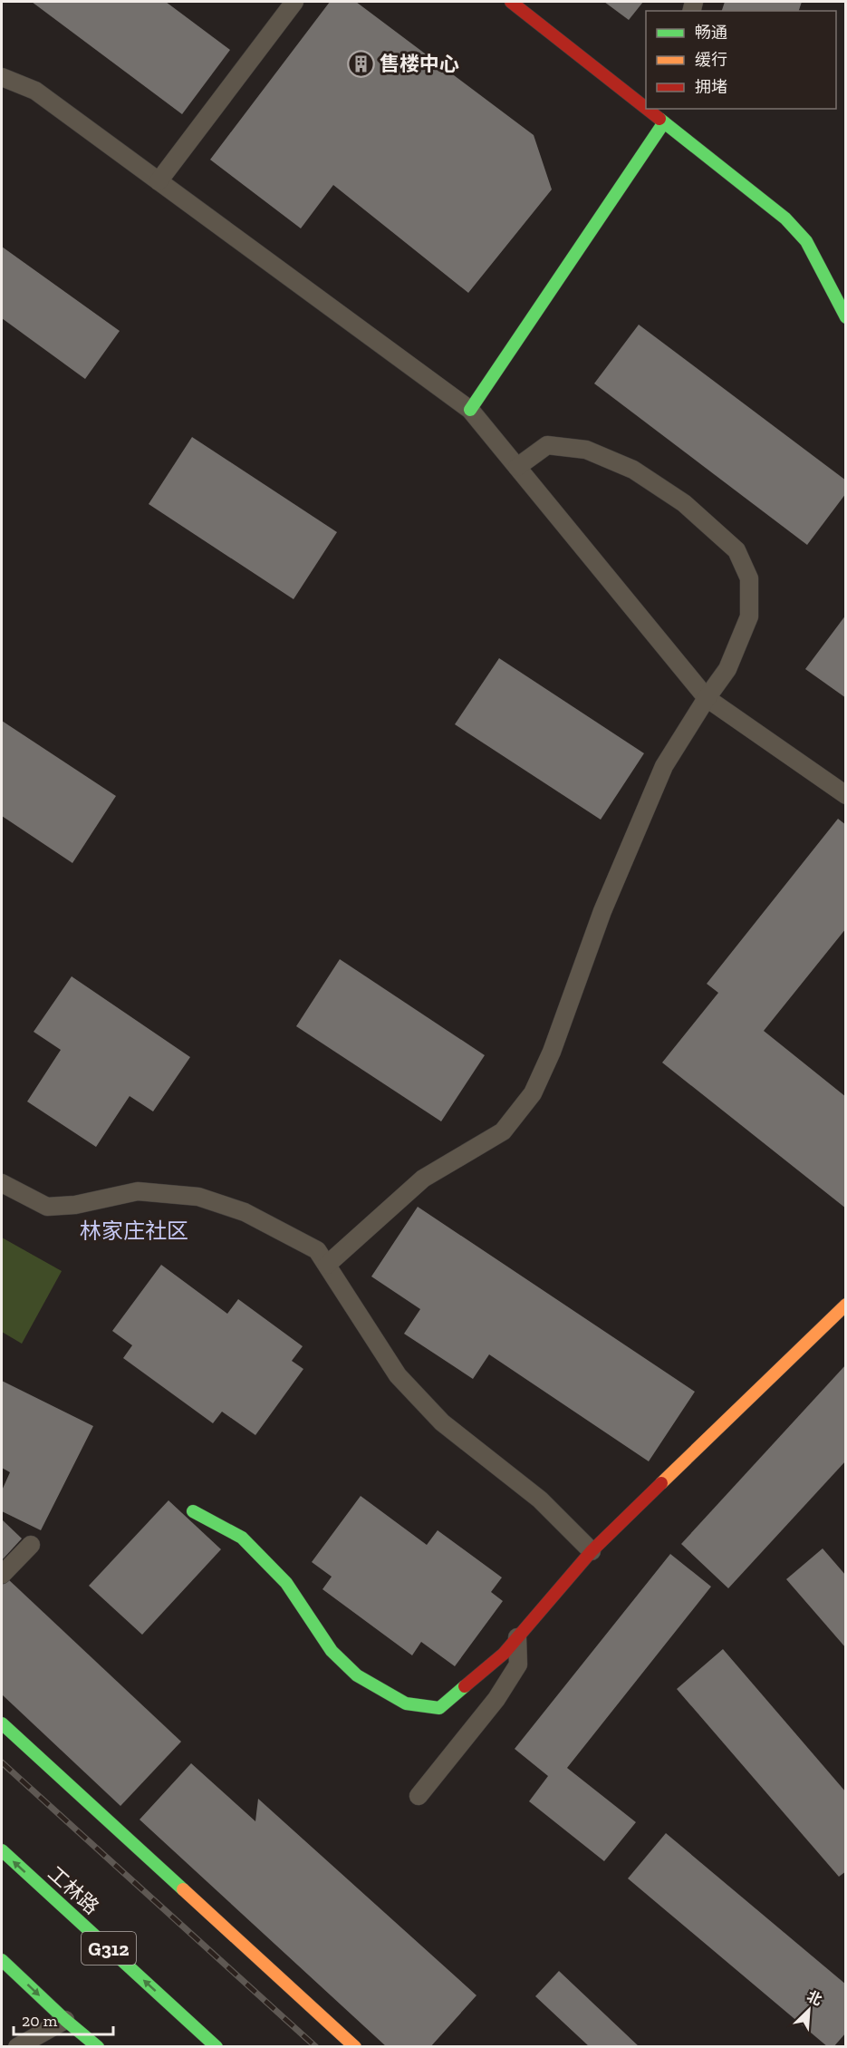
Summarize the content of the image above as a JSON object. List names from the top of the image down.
{
  "streets": {
    "main road": ["工林路", "G312"]
  },
  "districts": ["林家庄社区"],
  "places": {
    "building": ["售楼中心"]
  },
  "legend": ["畅通", "缓行", "拥堵"],
  "scale_bar": "20 m",
  "north": "top right"
}
